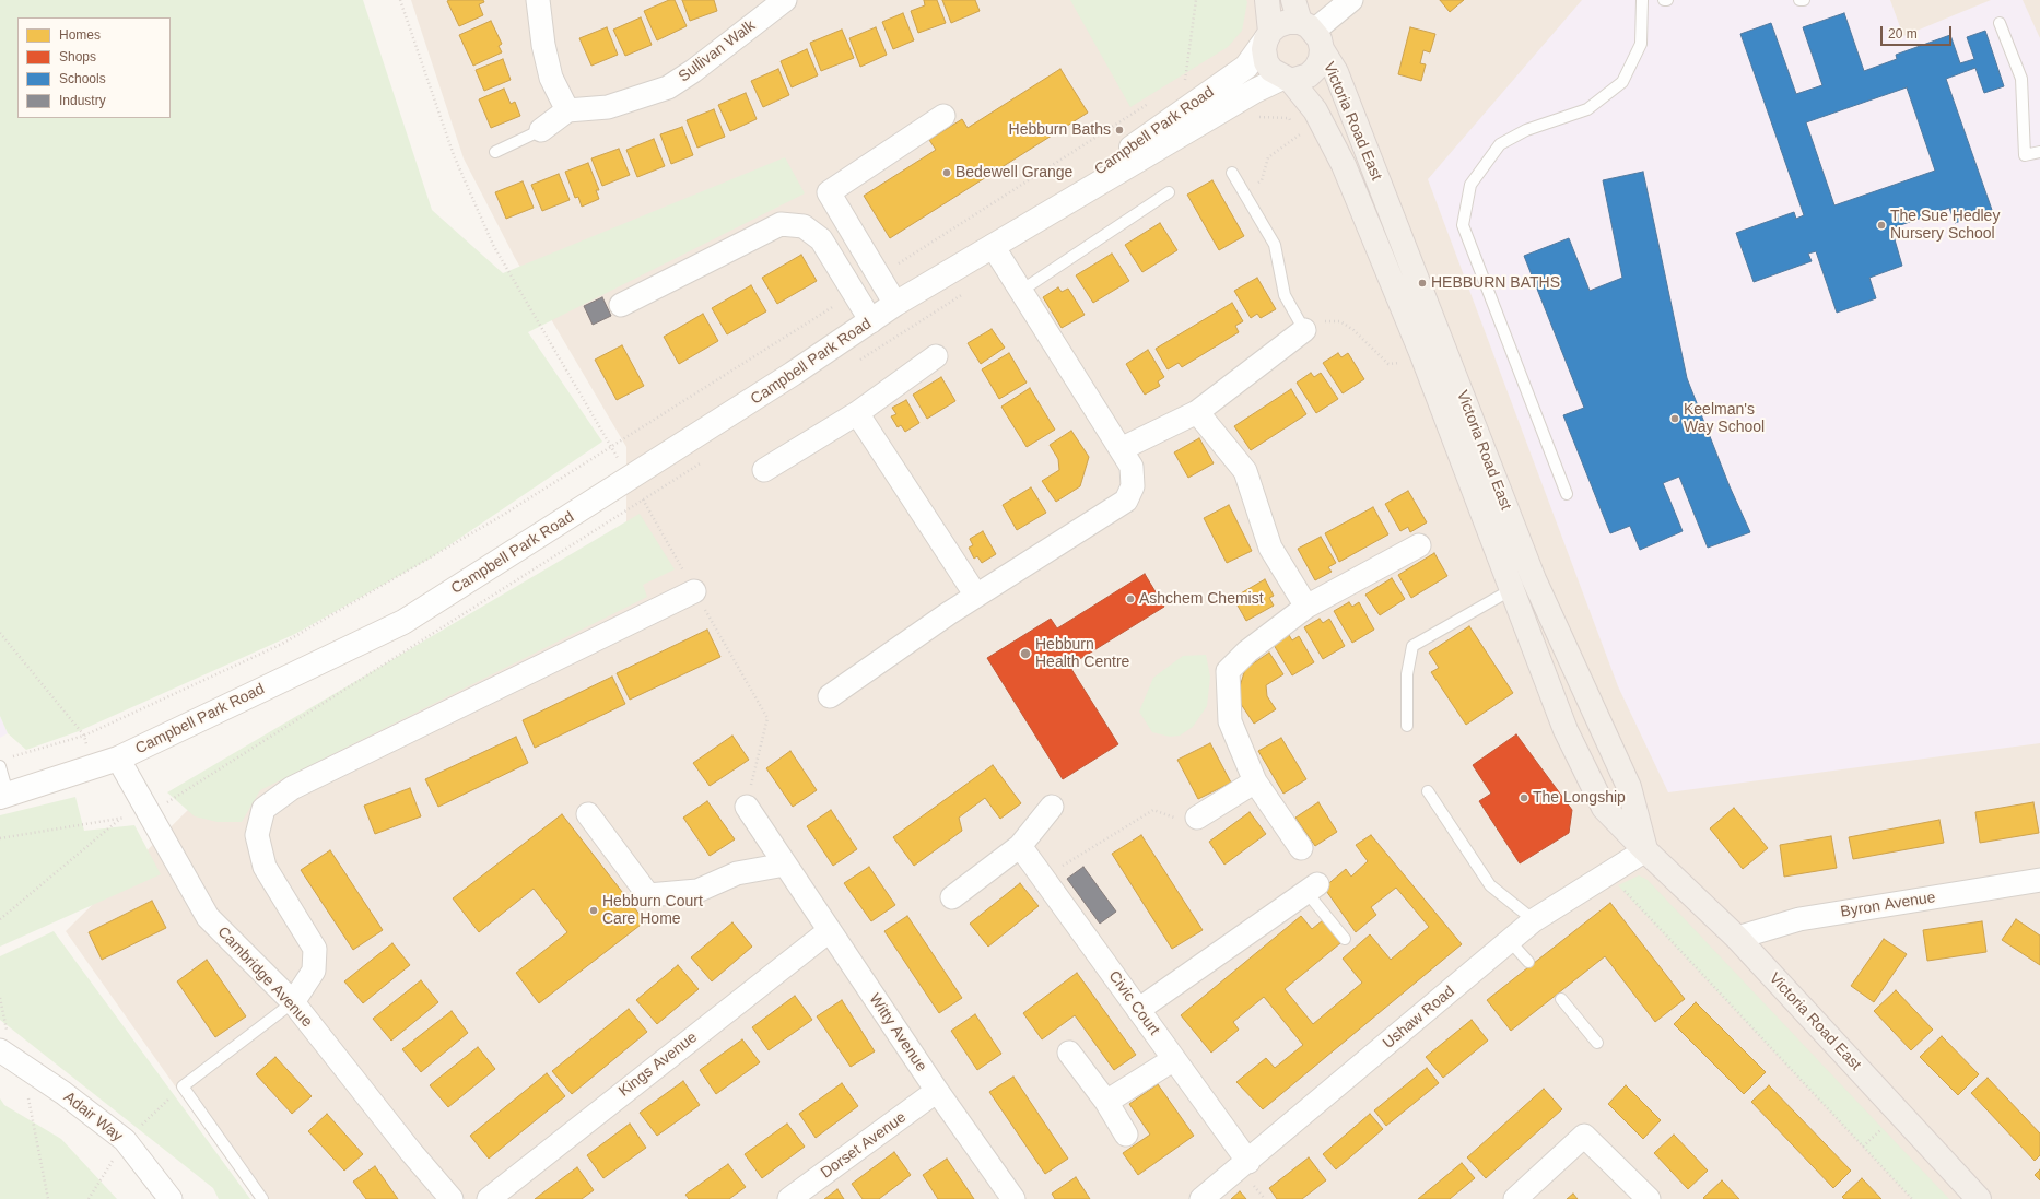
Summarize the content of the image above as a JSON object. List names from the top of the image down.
{
  "streets": {
    "main road": ["Victoria Road East"],
    "street": [
      "Sullivan Walk",
      "Campbell Park Road",
      "Byron Avenue",
      "Cambridge Avenue",
      "Civic Court",
      "Ushaw Road",
      "Witty Avenue",
      "Kings Avenue",
      "Adair Way",
      "Dorset Avenue"
    ]
  },
  "crossings": [
    ["Victoria Road East", "Campbell Park Road"],
    ["Victoria Road East", "Byron Avenue"],
    ["Victoria Road East", "Ushaw Road"],
    ["Campbell Park Road", "Cambridge Avenue"],
    ["Civic Court", "Ushaw Road"],
    ["Witty Avenue", "Kings Avenue"],
    ["Witty Avenue", "Dorset Avenue"]
  ],
  "places": [
    "Hebburn Baths",
    "Bedewell Grange",
    "The Sue Hedley Nursery School",
    "HEBBURN BATHS",
    "Keelman's Way School",
    "Ashchem Chemist",
    "Hebburn Health Centre",
    "The Longship",
    "Hebburn Court Care Home"
  ],
  "legend": [
    "Homes",
    "Shops",
    "Schools",
    "Industry"
  ],
  "scale_bar": "20 m"
}
